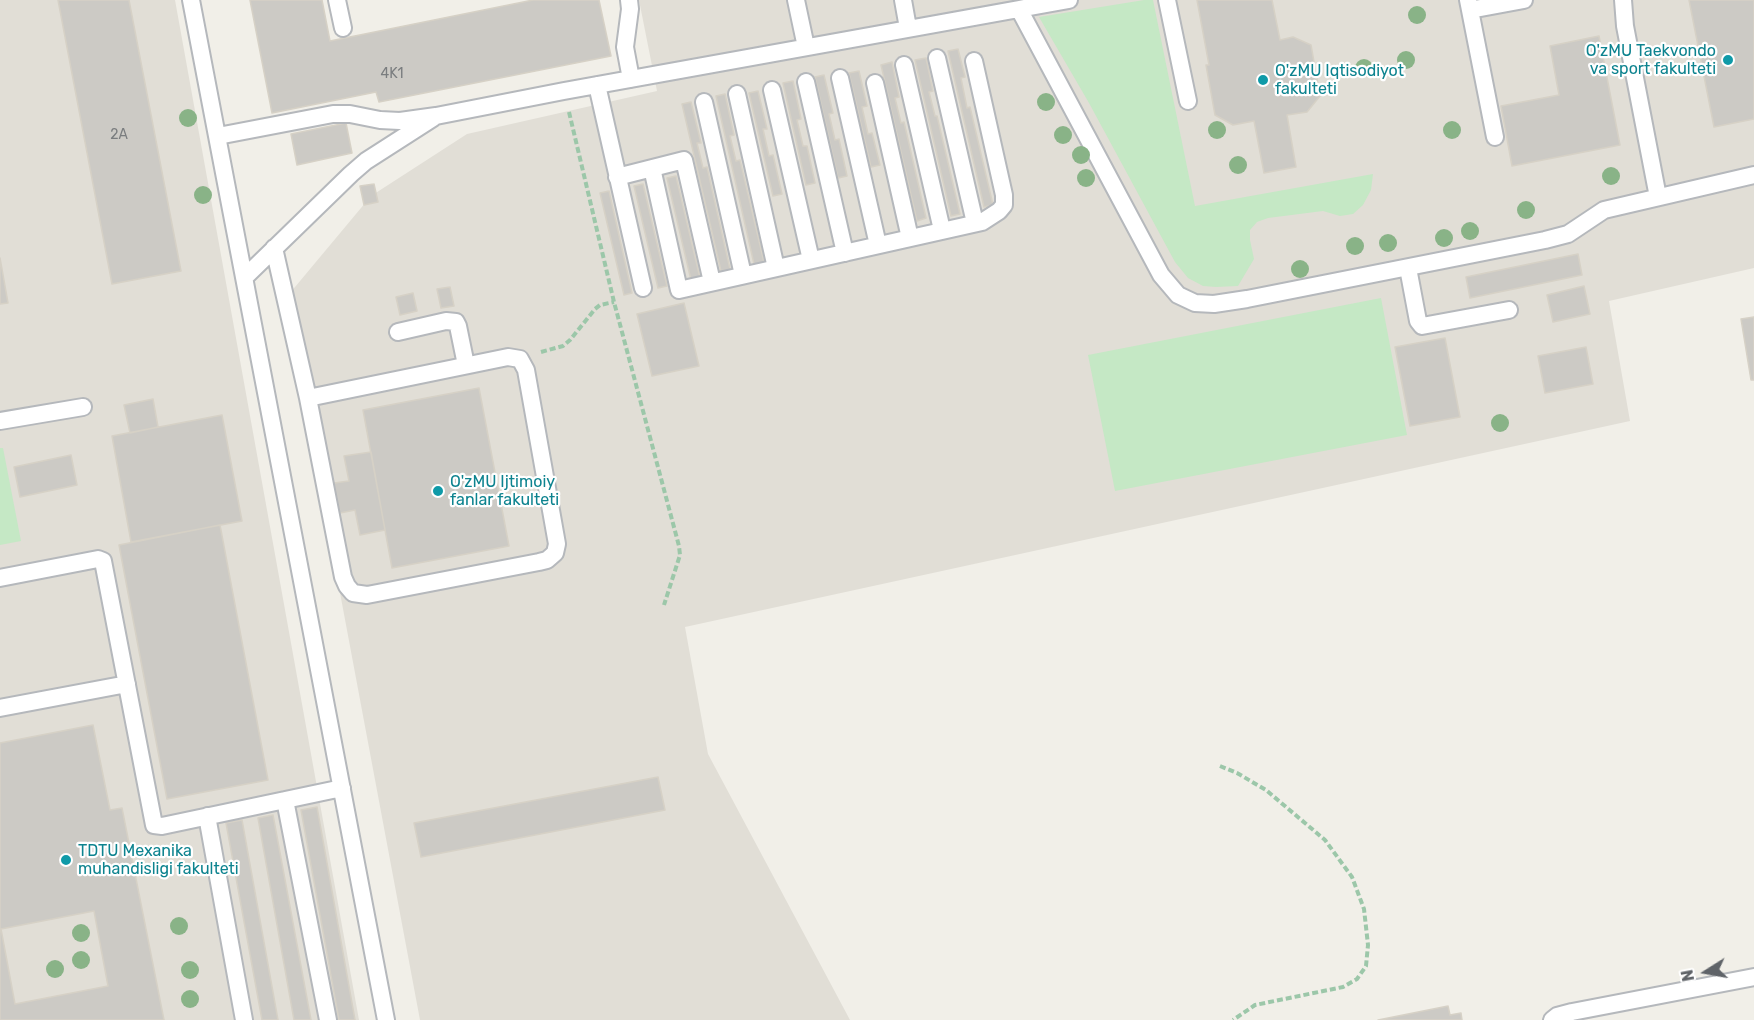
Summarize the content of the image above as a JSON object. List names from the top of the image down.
{
  "places": [
    "O'zMU Taekvondo va sport fakulteti",
    "O'zMU Iqtisodiyot fakulteti",
    "O'zMU Ijtimoiy fanlar fakulteti",
    "TDTU Mexanika muhandisligi fakulteti"
  ],
  "house_numbers": ["4K1", "2A"],
  "north": "left"
}
